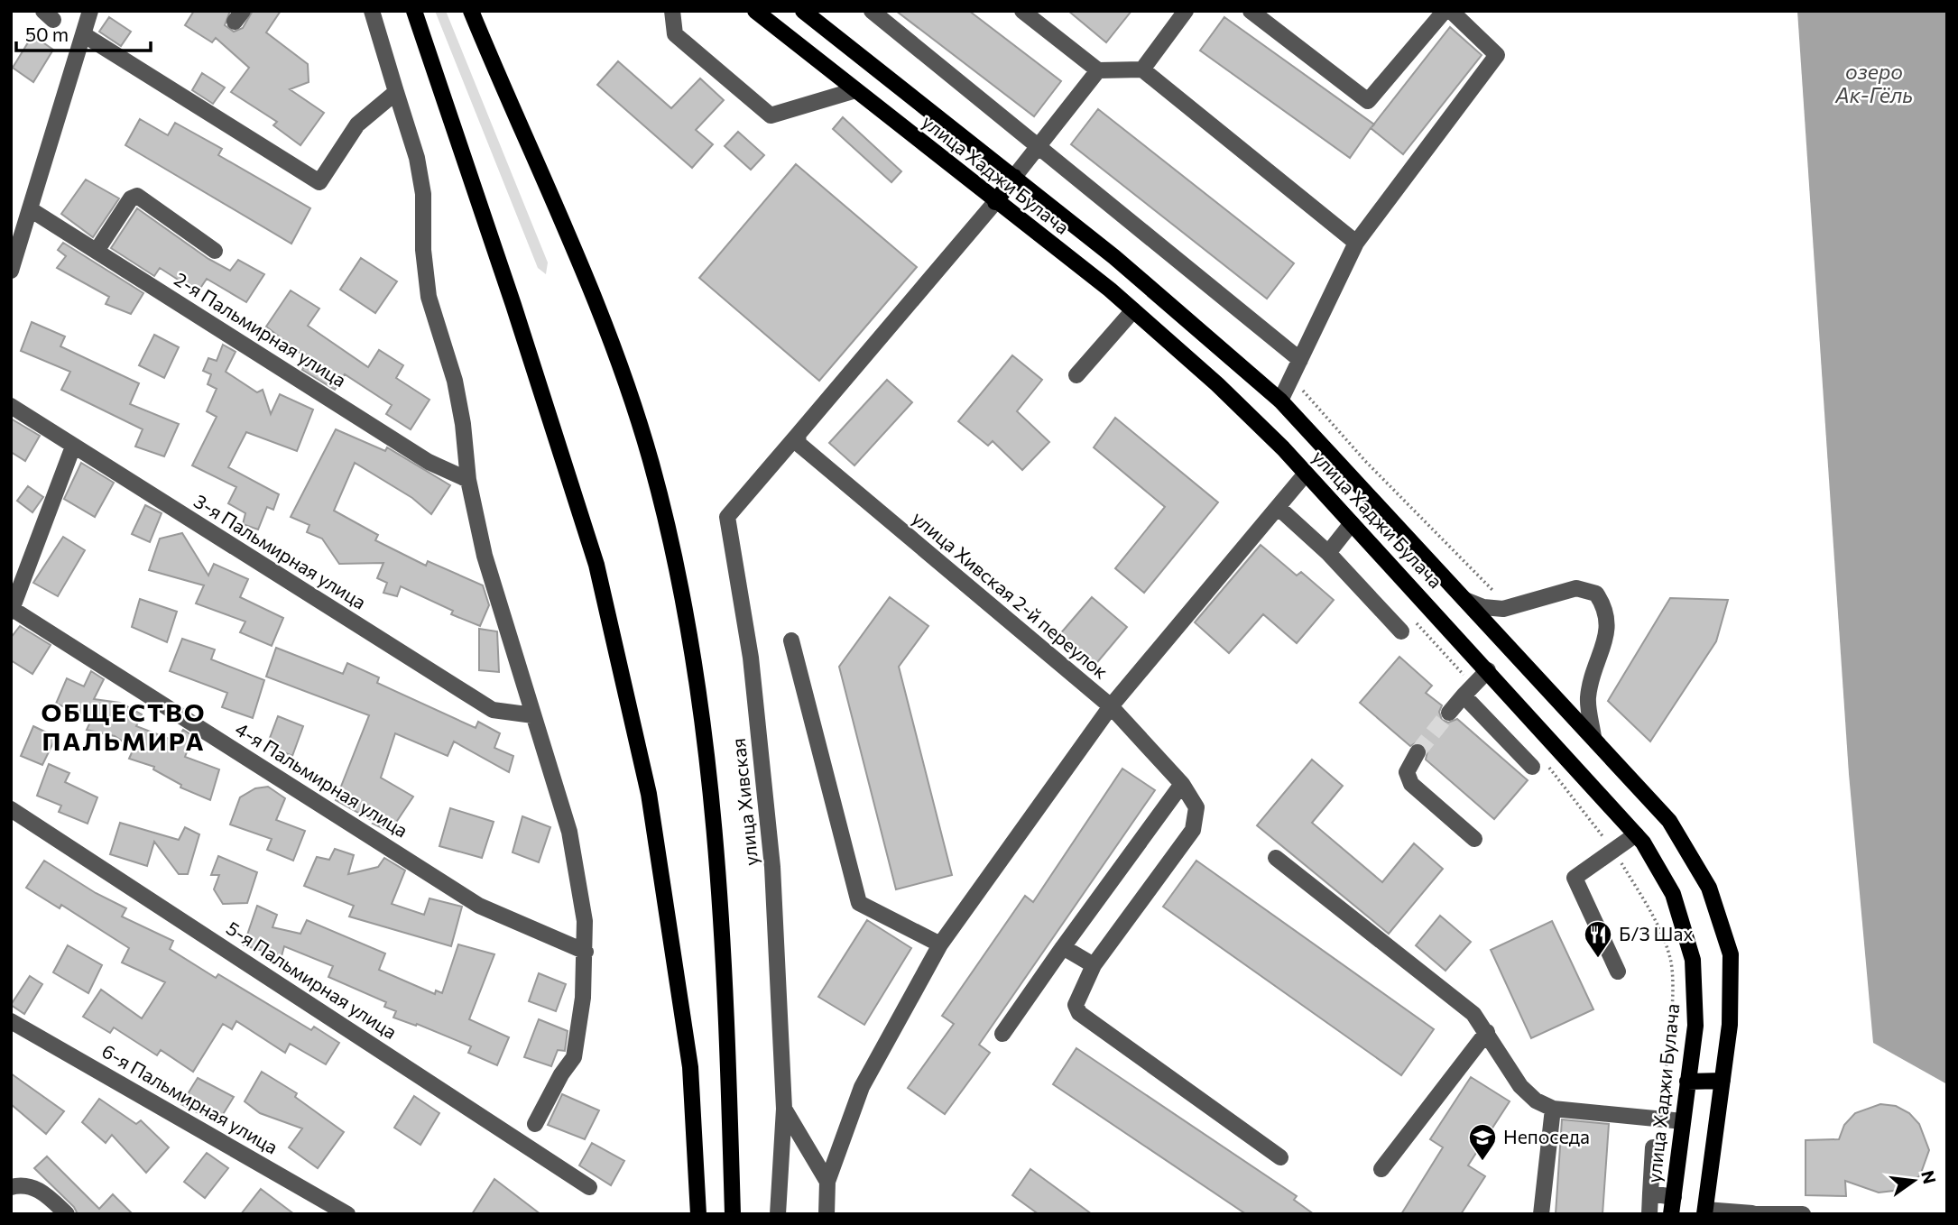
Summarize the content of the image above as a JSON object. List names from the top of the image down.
{
  "streets": {
    "main road": ["улица Хаджи Булача"],
    "street": [
      "2-я Пальмирная улица",
      "3-я Пальмирная улица",
      "улица Хивская 2-й переулок",
      "4-я Пальмирная улица",
      "улица Хивская",
      "5-я Пальмирная улица",
      "6-я Пальмирная улица"
    ]
  },
  "crossings": [
    ["улица Хивская 2-й переулок", "улица Хивская"]
  ],
  "districts": ["ОБЩЕСТВО ПАЛЬМИРА"],
  "water": ["озеро Ак-Гёль"],
  "places": {
    "restaurant": ["Б/З Шах"],
    "school or university": ["Непоседа"]
  },
  "scale_bar": "50 m",
  "north": "right"
}
